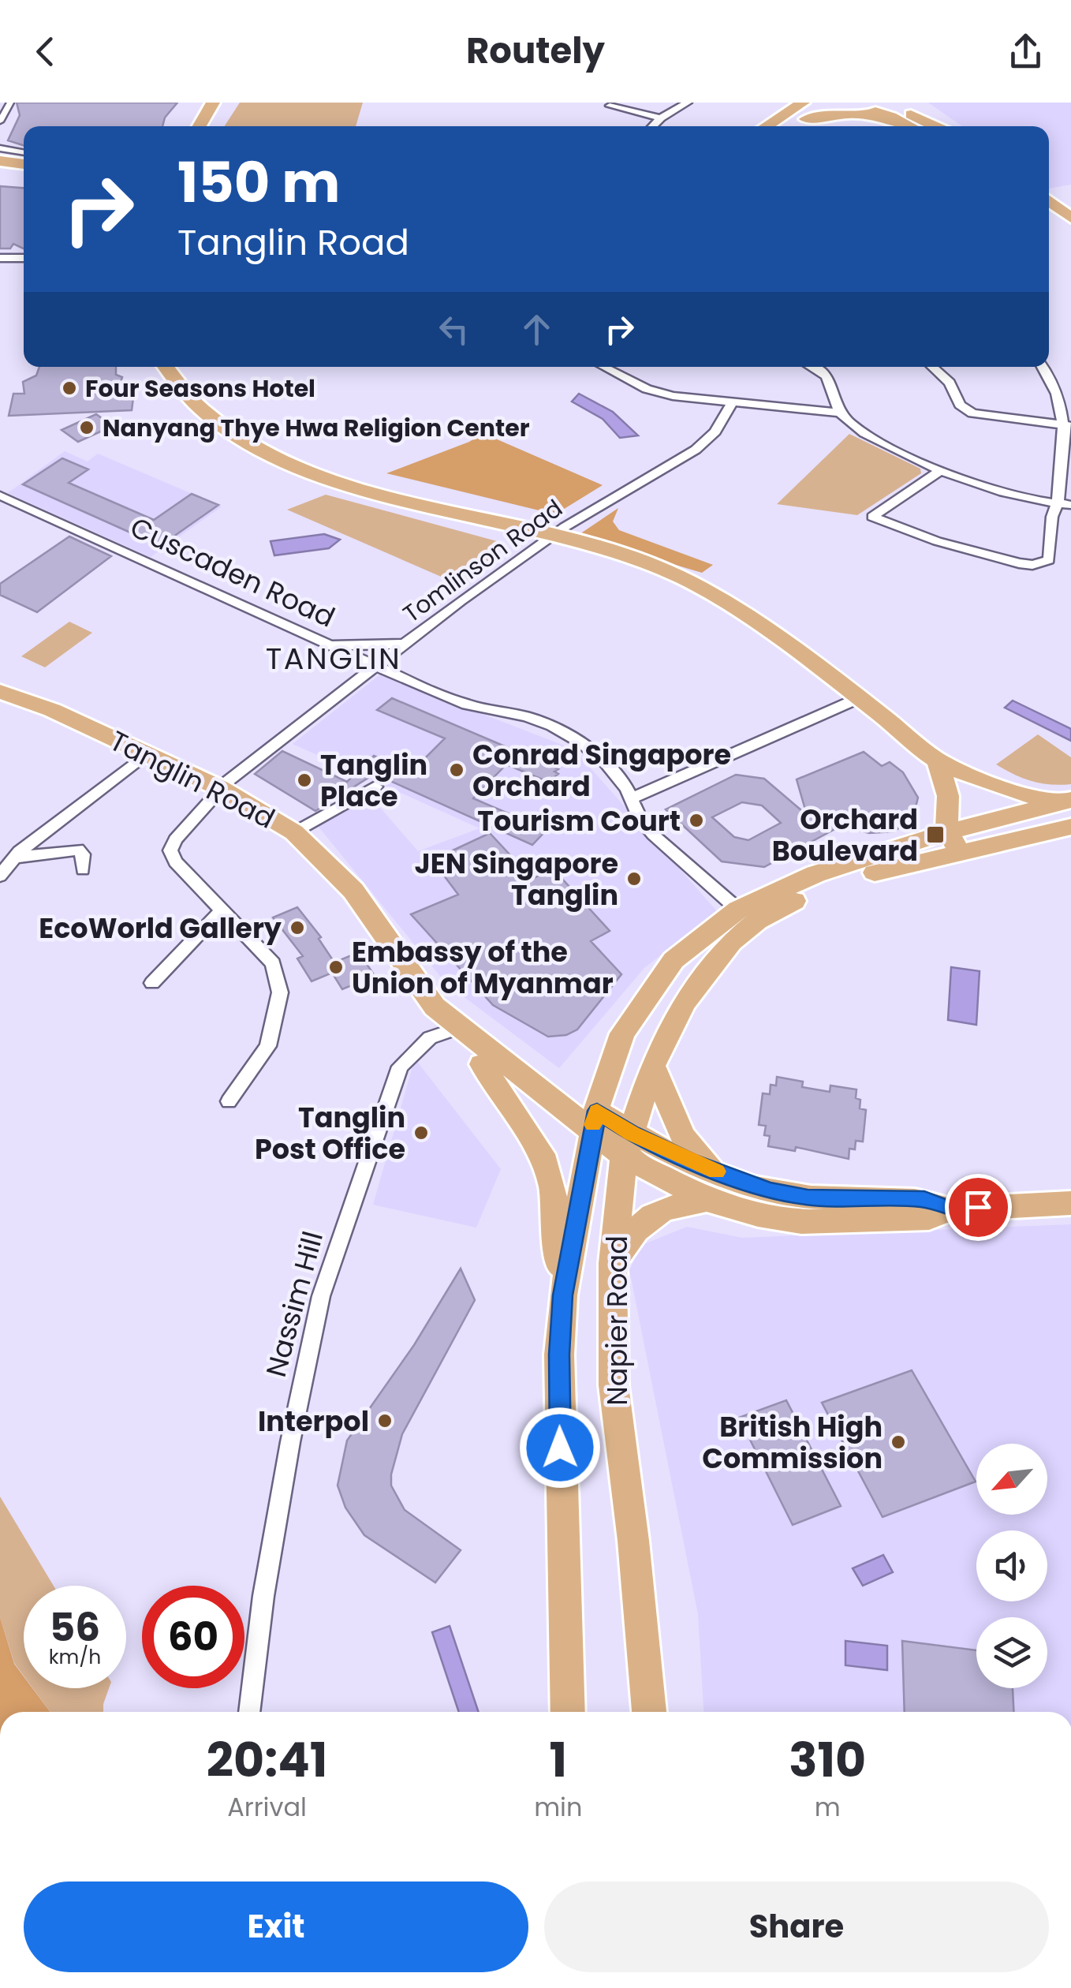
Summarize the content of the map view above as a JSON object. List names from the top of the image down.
{
  "streets": {
    "main road": ["Tanglin Road", "Napier Road"],
    "street": ["Tomlinson Road", "Cuscaden Road", "Nassim Hill"]
  },
  "crossings": [
    ["Tomlinson Road", "Cuscaden Road"],
    ["Tomlinson Road", "Tanglin Road"],
    ["Cuscaden Road", "Napier Road"],
    ["Tanglin Road", "Napier Road"]
  ],
  "districts": ["TANGLIN"],
  "places": {
    "other": [
      "Four Seasons Hotel",
      "Nanyang Thye Hwa Religion Center",
      "Conrad Singapore Orchard",
      "Tanglin Place",
      "Tourism Court",
      "JEN Singapore Tanglin",
      "EcoWorld Gallery",
      "Embassy of the Union of Myanmar",
      "Tanglin Post Office",
      "Interpol",
      "British High Commission"
    ],
    "transit": ["Orchard Boulevard"]
  },
  "north": "bottom left",
  "page": {
    "header": "Routely",
    "turn": ["150 m", "Tanglin Road"],
    "speed": "56 km/h",
    "limit": "60",
    "eta": [
      "20:41",
      "Arrival",
      "1",
      "min",
      "310",
      "m"
    ],
    "buttons": ["Exit", "Share"]
  }
}
